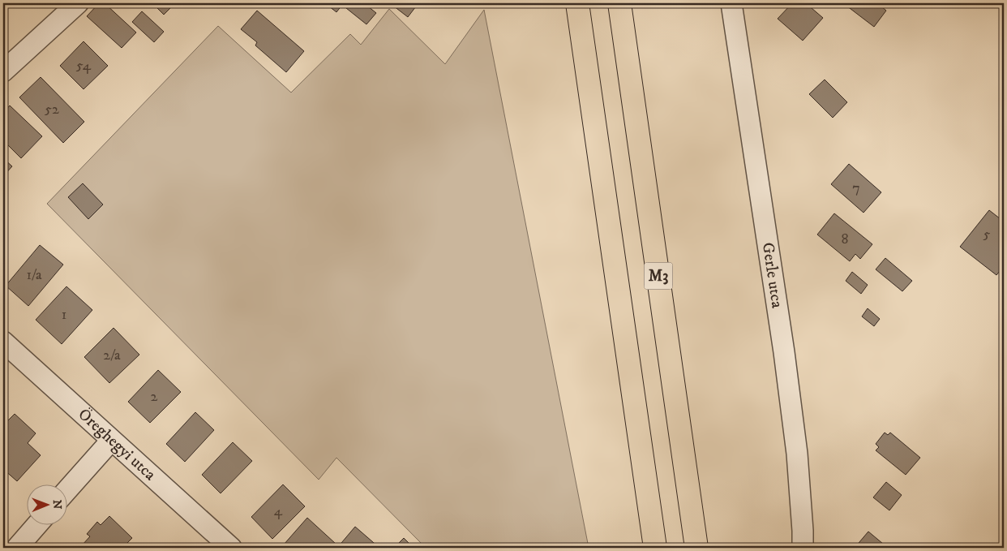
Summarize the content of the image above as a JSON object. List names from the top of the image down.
{
  "streets": {
    "highway": ["M3"],
    "street": ["Gerle utca", "Öreghegyi utca"]
  },
  "house_numbers": [
    "54",
    "52",
    "7",
    "5",
    "8",
    "1/a",
    "1",
    "2/a",
    "2",
    "4"
  ],
  "north": "right"
}
